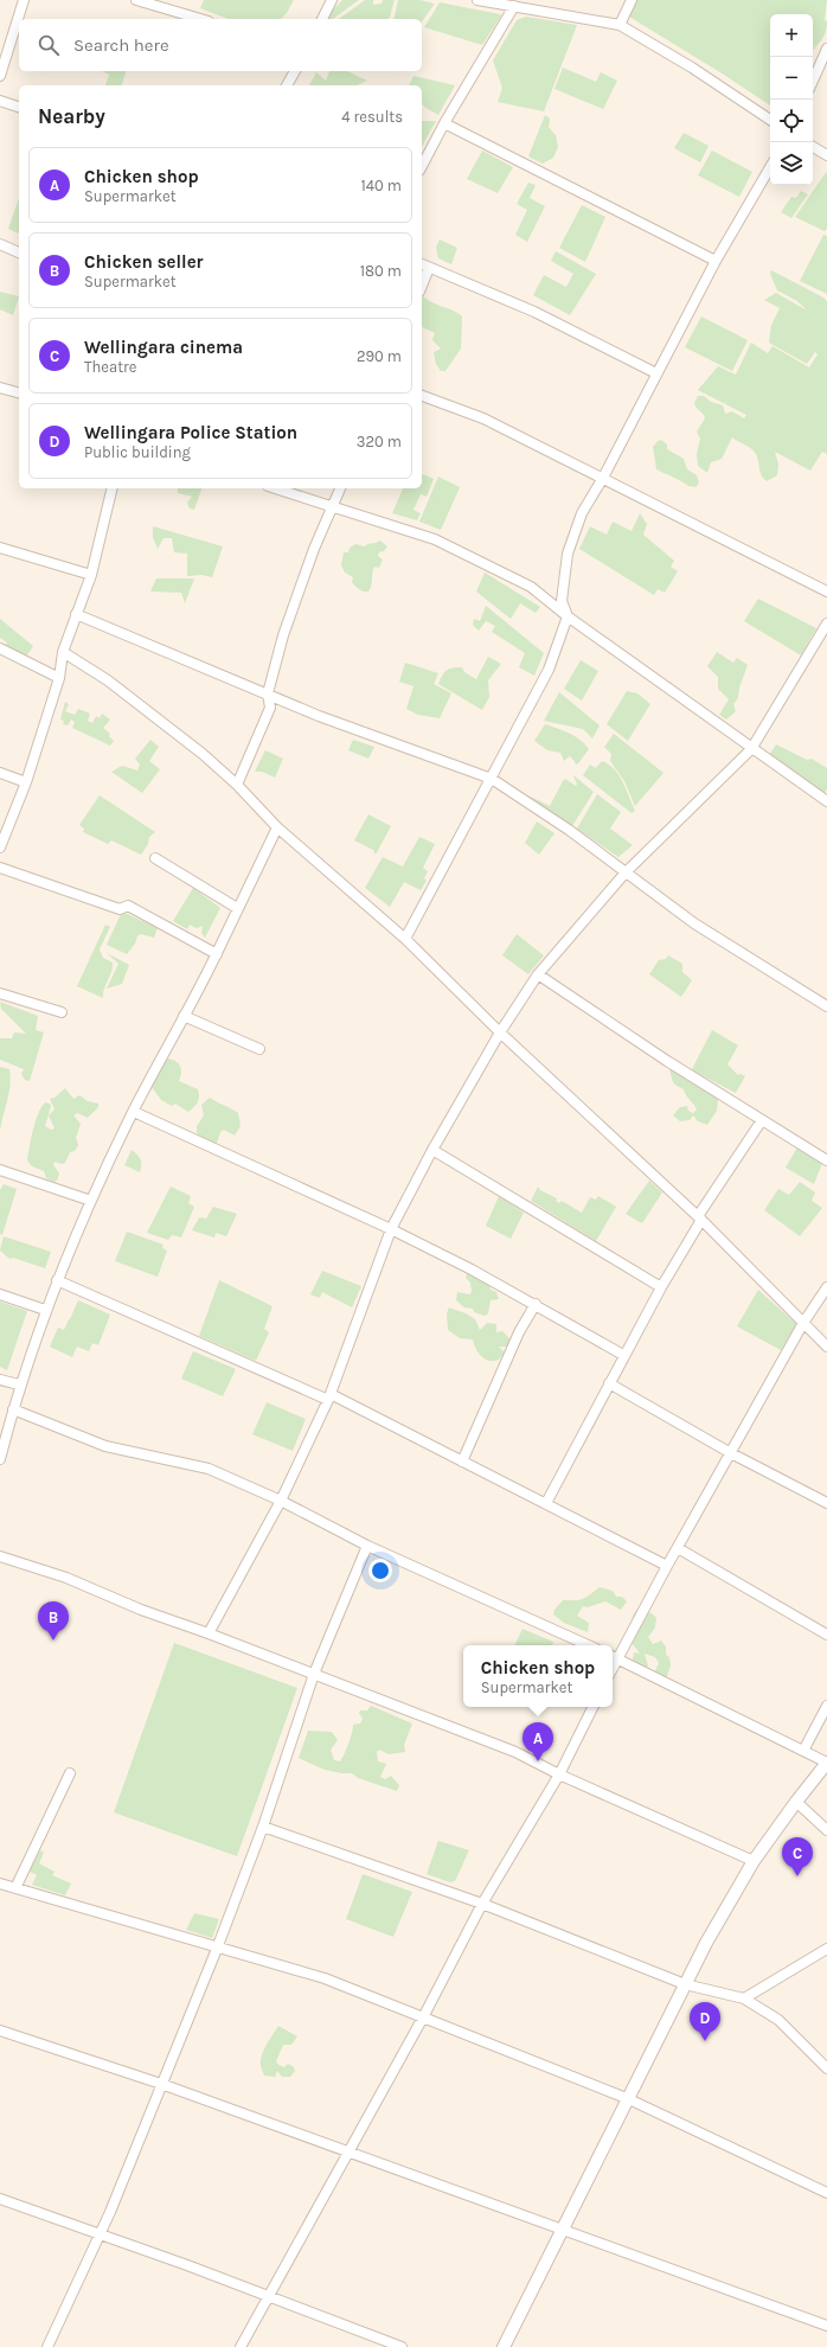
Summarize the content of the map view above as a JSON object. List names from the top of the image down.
{
  "page": {
    "map_buttons": ["+", "−"],
    "search": "Search here",
    "heading": ["Nearby", "4 results"],
    "list": [
      {
        "mark": "A",
        "name": "Chicken shop",
        "note": "Supermarket",
        "value": "140 m"
      },
      {
        "mark": "B",
        "name": "Chicken seller",
        "note": "Supermarket",
        "value": "180 m"
      },
      {
        "mark": "C",
        "name": "Wellingara cinema",
        "note": "Theatre",
        "value": "290 m"
      },
      {
        "mark": "D",
        "name": "Wellingara Police Station",
        "note": "Public building",
        "value": "320 m"
      }
    ],
    "pins": [
      "B",
      "A",
      "C",
      "D"
    ],
    "popup": ["Chicken shop", "Supermarket"]
  }
}
